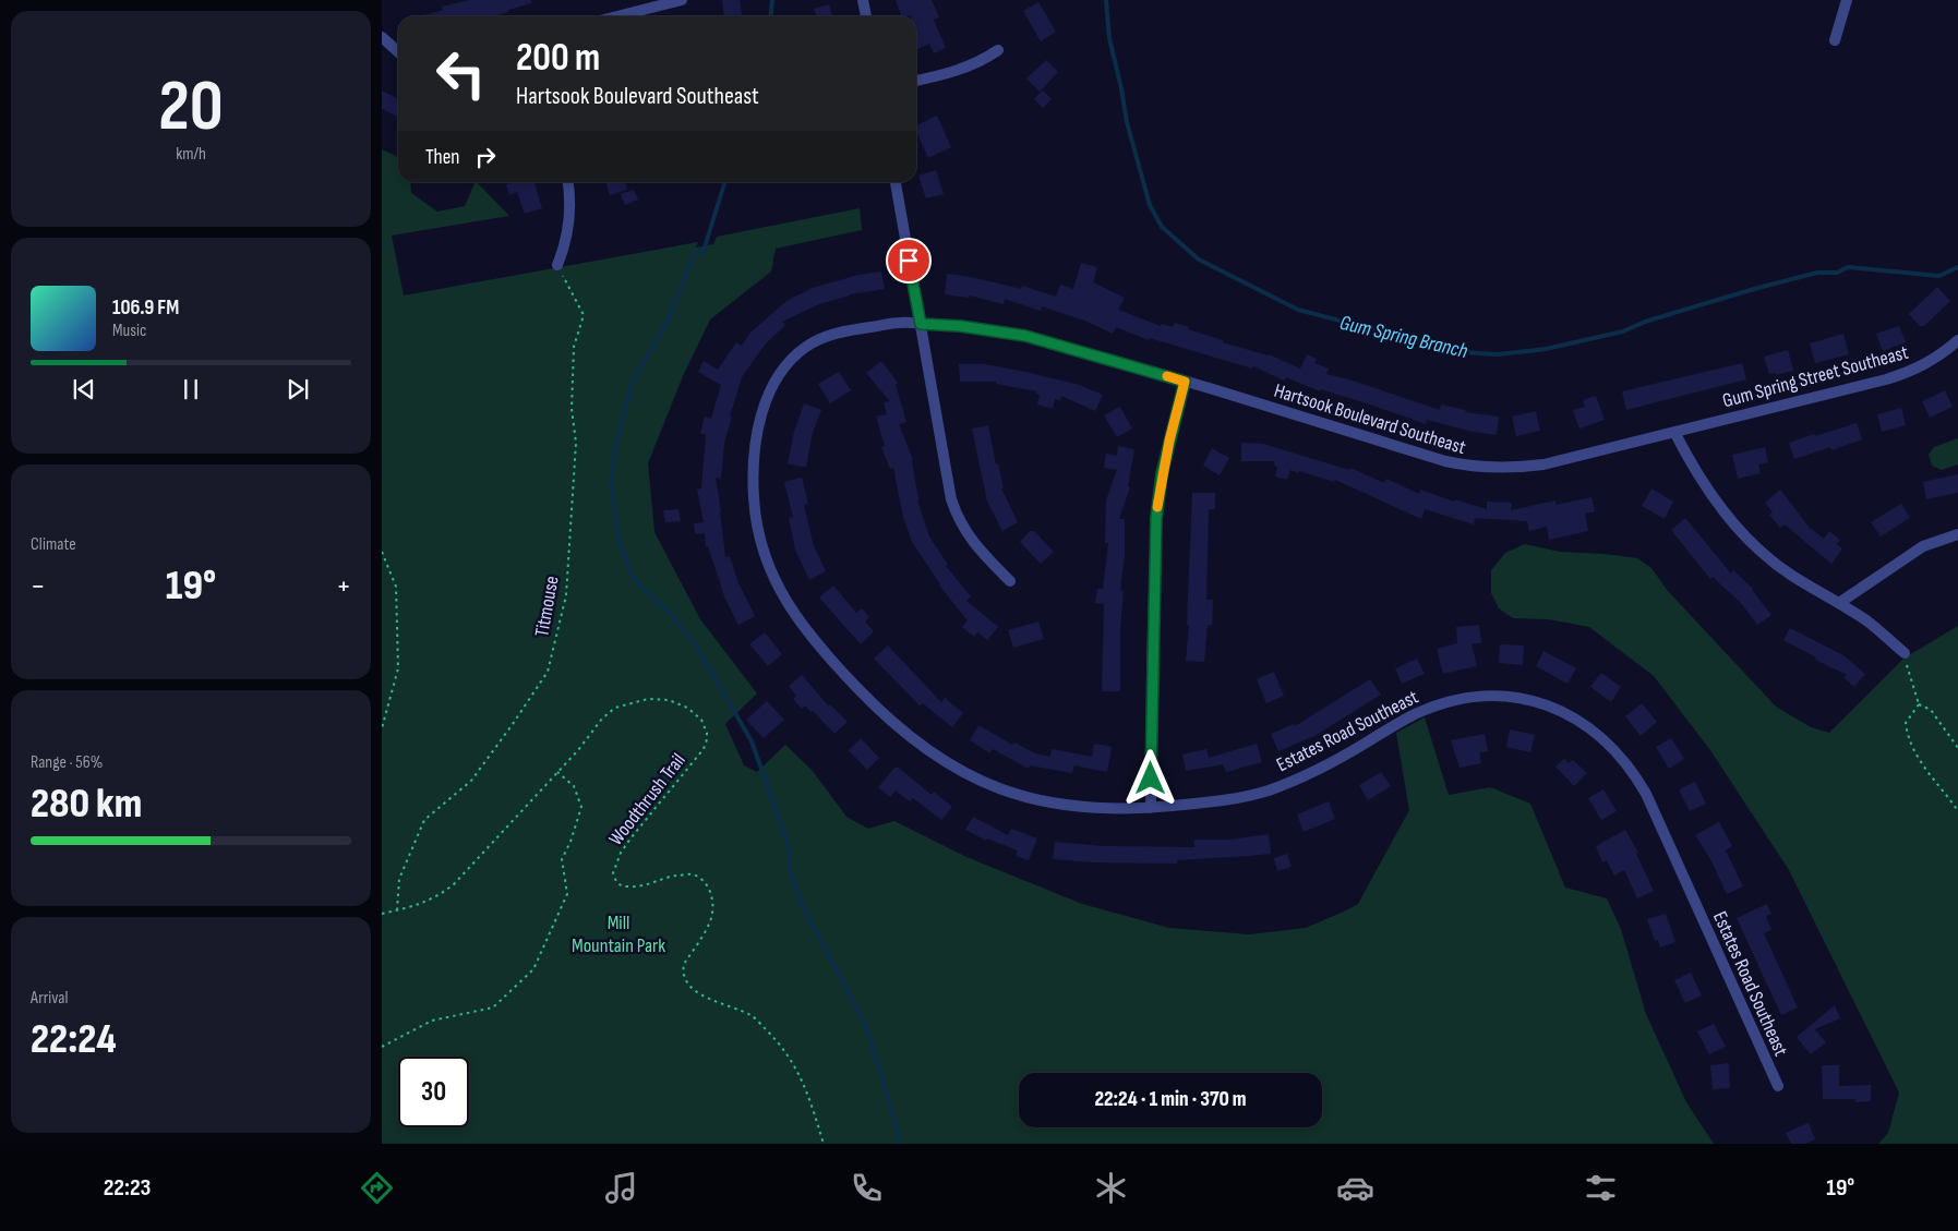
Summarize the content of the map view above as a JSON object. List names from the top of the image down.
{
  "streets": {
    "street": ["Gum Spring Street Southeast", "Hartsook Boulevard Southeast", "Estates Road Southeast"],
    "path": ["Titmouse", "Woodthrush Trail"]
  },
  "crossings": [
    ["Gum Spring Street Southeast", "Hartsook Boulevard Southeast"],
    ["Hartsook Boulevard Southeast", "Estates Road Southeast"],
    ["Titmouse", "Woodthrush Trail"]
  ],
  "water": ["Gum Spring Branch"],
  "parks": ["Mill Mountain Park"],
  "page": {
    "tile": [
      ["20", "km/h"],
      "Climate",
      ["Range · 56%", "280 km"],
      ["Arrival", "22:24"]
    ],
    "turn": ["200 m", "Hartsook Boulevard Southeast"],
    "then": "Then",
    "song": ["106.9 FM", "Music"],
    "heat": ["−", "19°", "+"],
    "limit": "30",
    "trip": "22:24 · 1 min · 370 m",
    "tabs": ["22:23", "19°"]
  }
}
